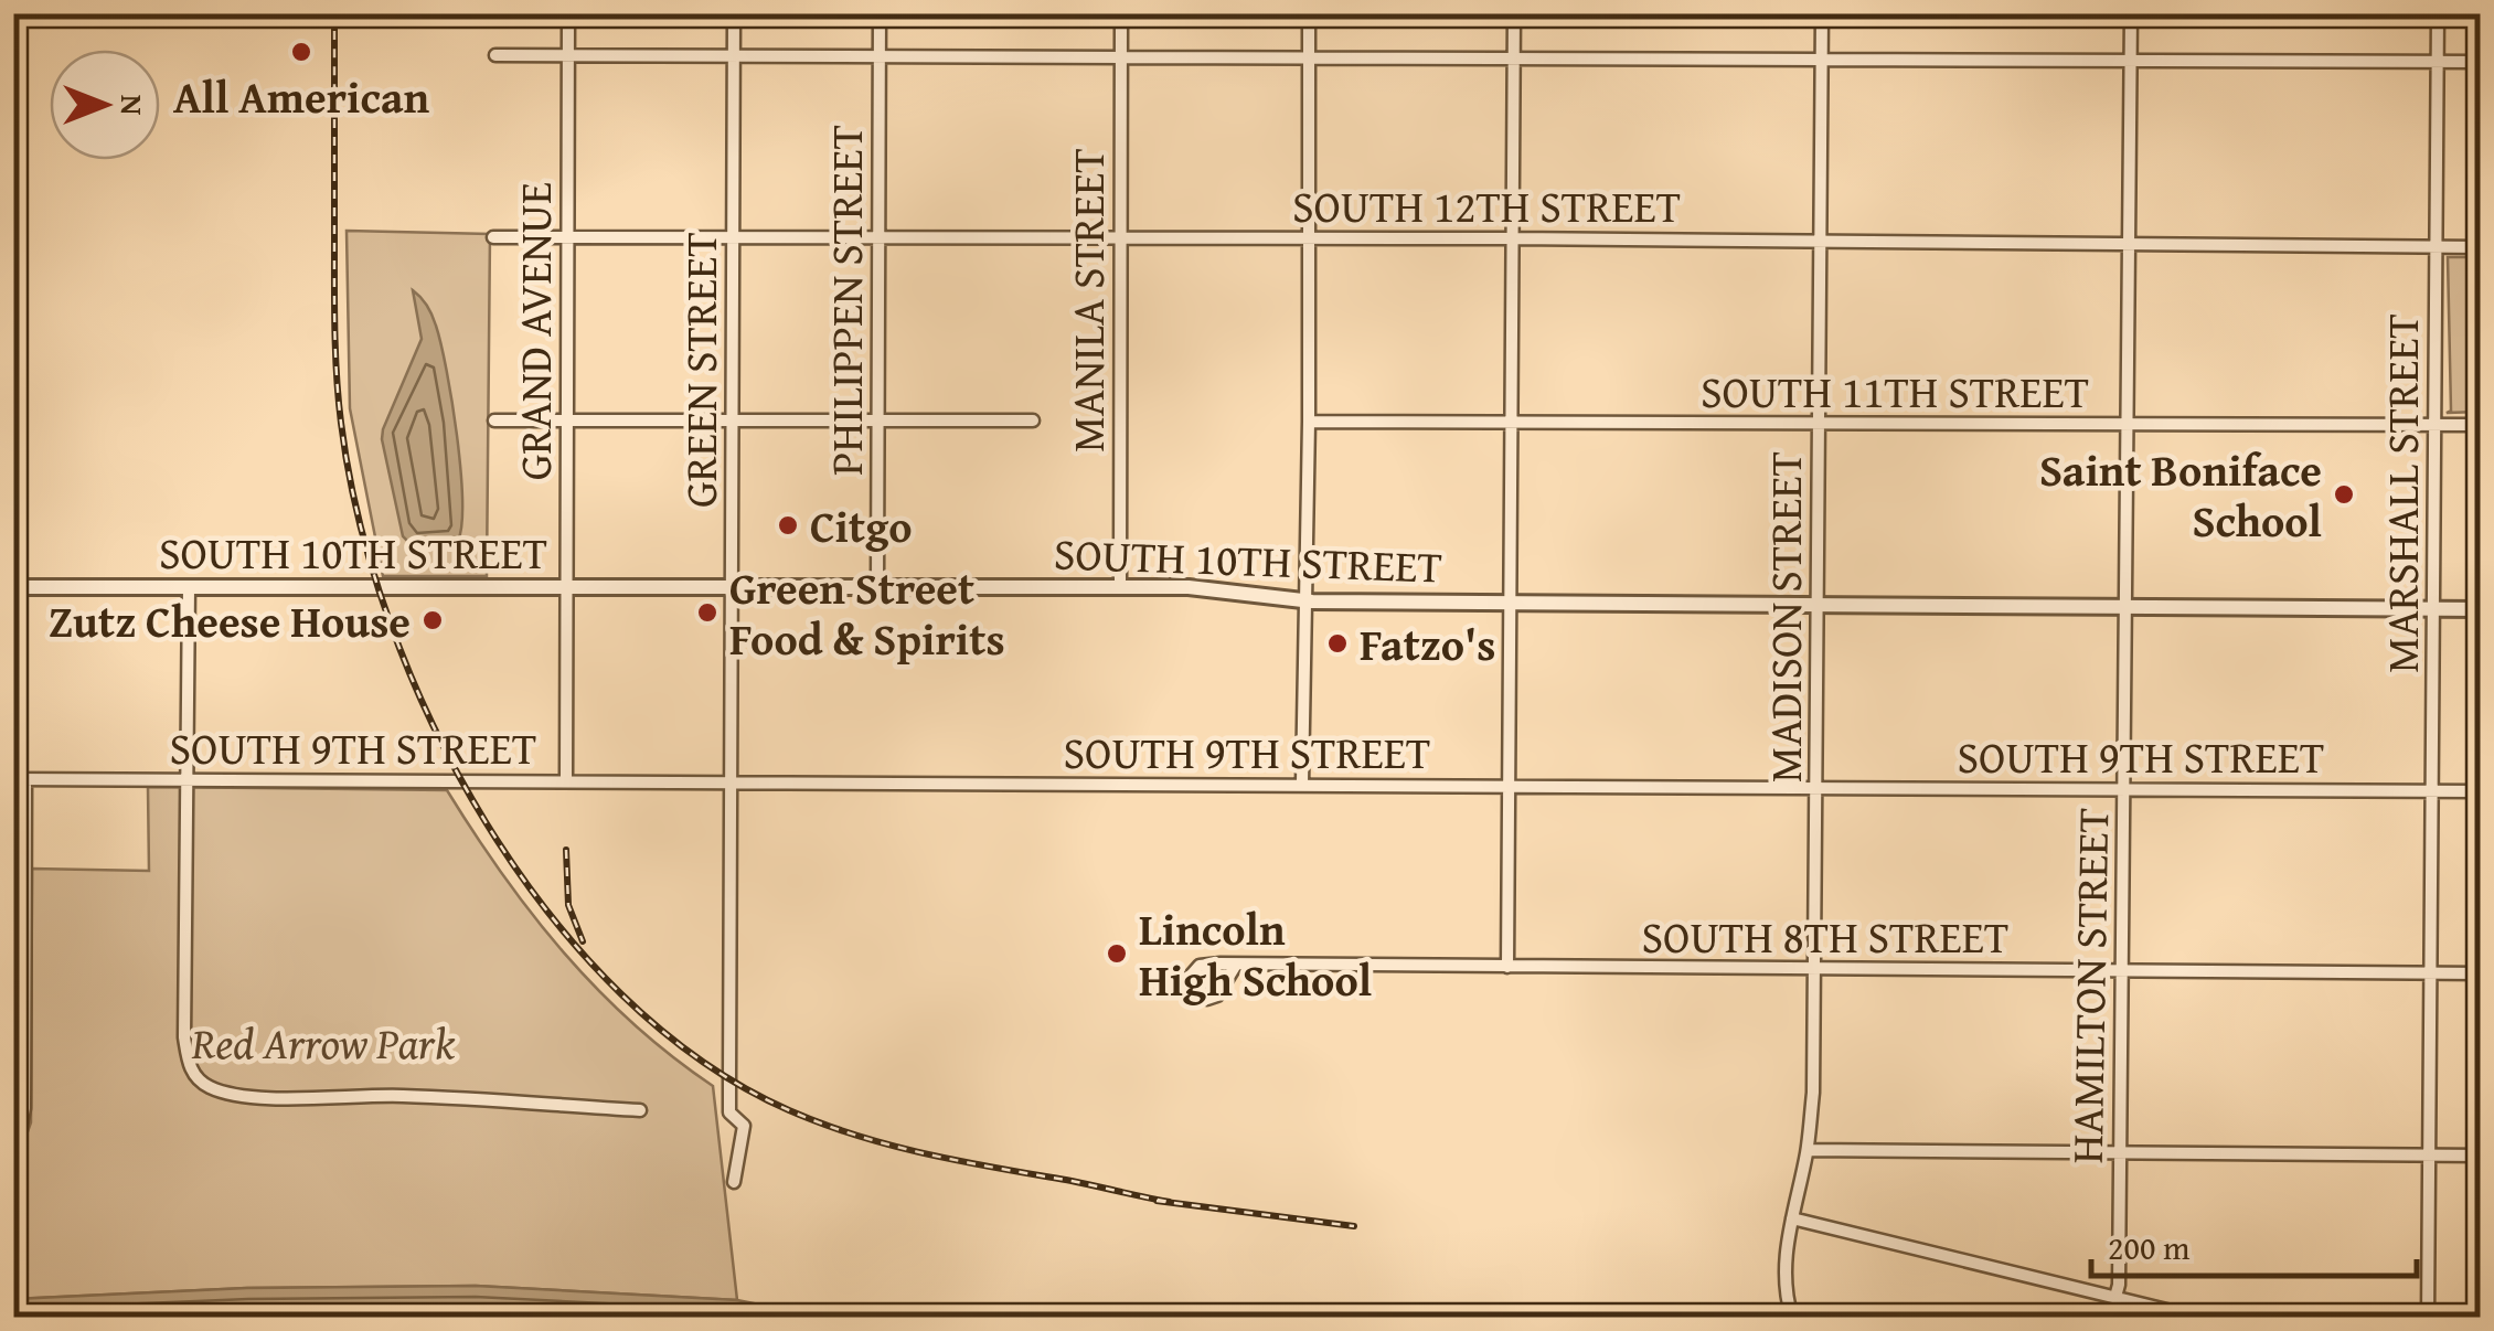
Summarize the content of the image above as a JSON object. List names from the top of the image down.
{
  "streets": {
    "street": [
      "SOUTH 12TH STREET",
      "PHILIPPEN STREET",
      "MANILA STREET",
      "GRAND AVENUE",
      "GREEN STREET",
      "SOUTH 11TH STREET",
      "MARSHALL STREET",
      "SOUTH 10TH STREET",
      "MADISON STREET",
      "SOUTH 9TH STREET",
      "SOUTH 8TH STREET",
      "HAMILTON STREET"
    ]
  },
  "crossings": [
    ["SOUTH 12TH STREET", "PHILIPPEN STREET"],
    ["SOUTH 12TH STREET", "MANILA STREET"],
    ["SOUTH 12TH STREET", "GRAND AVENUE"],
    ["SOUTH 12TH STREET", "GREEN STREET"],
    ["SOUTH 12TH STREET", "MARSHALL STREET"],
    ["SOUTH 12TH STREET", "MADISON STREET"],
    ["SOUTH 12TH STREET", "HAMILTON STREET"],
    ["PHILIPPEN STREET", "SOUTH 10TH STREET"],
    ["MANILA STREET", "SOUTH 10TH STREET"],
    ["GRAND AVENUE", "SOUTH 10TH STREET"],
    ["GRAND AVENUE", "SOUTH 9TH STREET"],
    ["GREEN STREET", "SOUTH 10TH STREET"],
    ["GREEN STREET", "SOUTH 9TH STREET"],
    ["SOUTH 11TH STREET", "MARSHALL STREET"],
    ["SOUTH 11TH STREET", "MADISON STREET"],
    ["SOUTH 11TH STREET", "HAMILTON STREET"],
    ["MARSHALL STREET", "SOUTH 10TH STREET"],
    ["MARSHALL STREET", "SOUTH 9TH STREET"],
    ["MARSHALL STREET", "SOUTH 8TH STREET"],
    ["SOUTH 10TH STREET", "MADISON STREET"],
    ["SOUTH 10TH STREET", "HAMILTON STREET"],
    ["MADISON STREET", "SOUTH 9TH STREET"],
    ["MADISON STREET", "SOUTH 8TH STREET"],
    ["SOUTH 9TH STREET", "HAMILTON STREET"],
    ["SOUTH 8TH STREET", "HAMILTON STREET"]
  ],
  "parks": ["Red Arrow Park"],
  "places": [
    "All American",
    "Saint Boniface School",
    "Citgo",
    "Green Street Food & Spirits",
    "Zutz Cheese House",
    "Fatzo's",
    "Lincoln High School"
  ],
  "scale_bar": "200 m",
  "north": "right"
}
